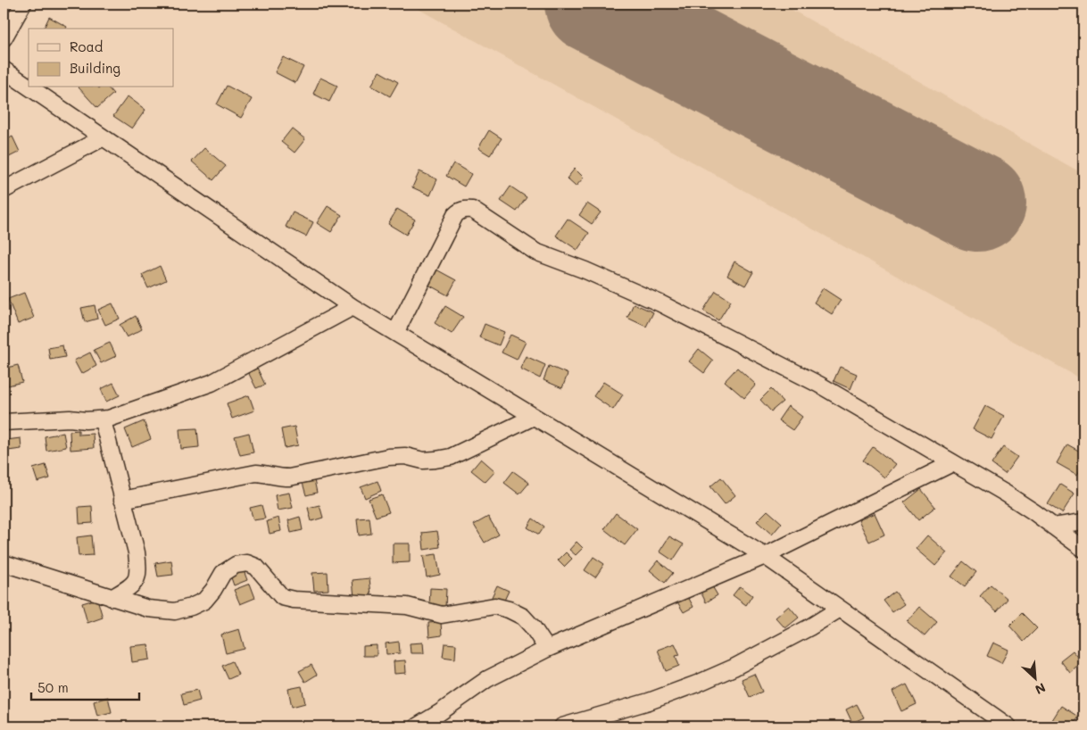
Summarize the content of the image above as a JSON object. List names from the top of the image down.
{
  "legend": ["Road", "Building"],
  "scale_bar": "50 m",
  "north": "bottom right"
}
